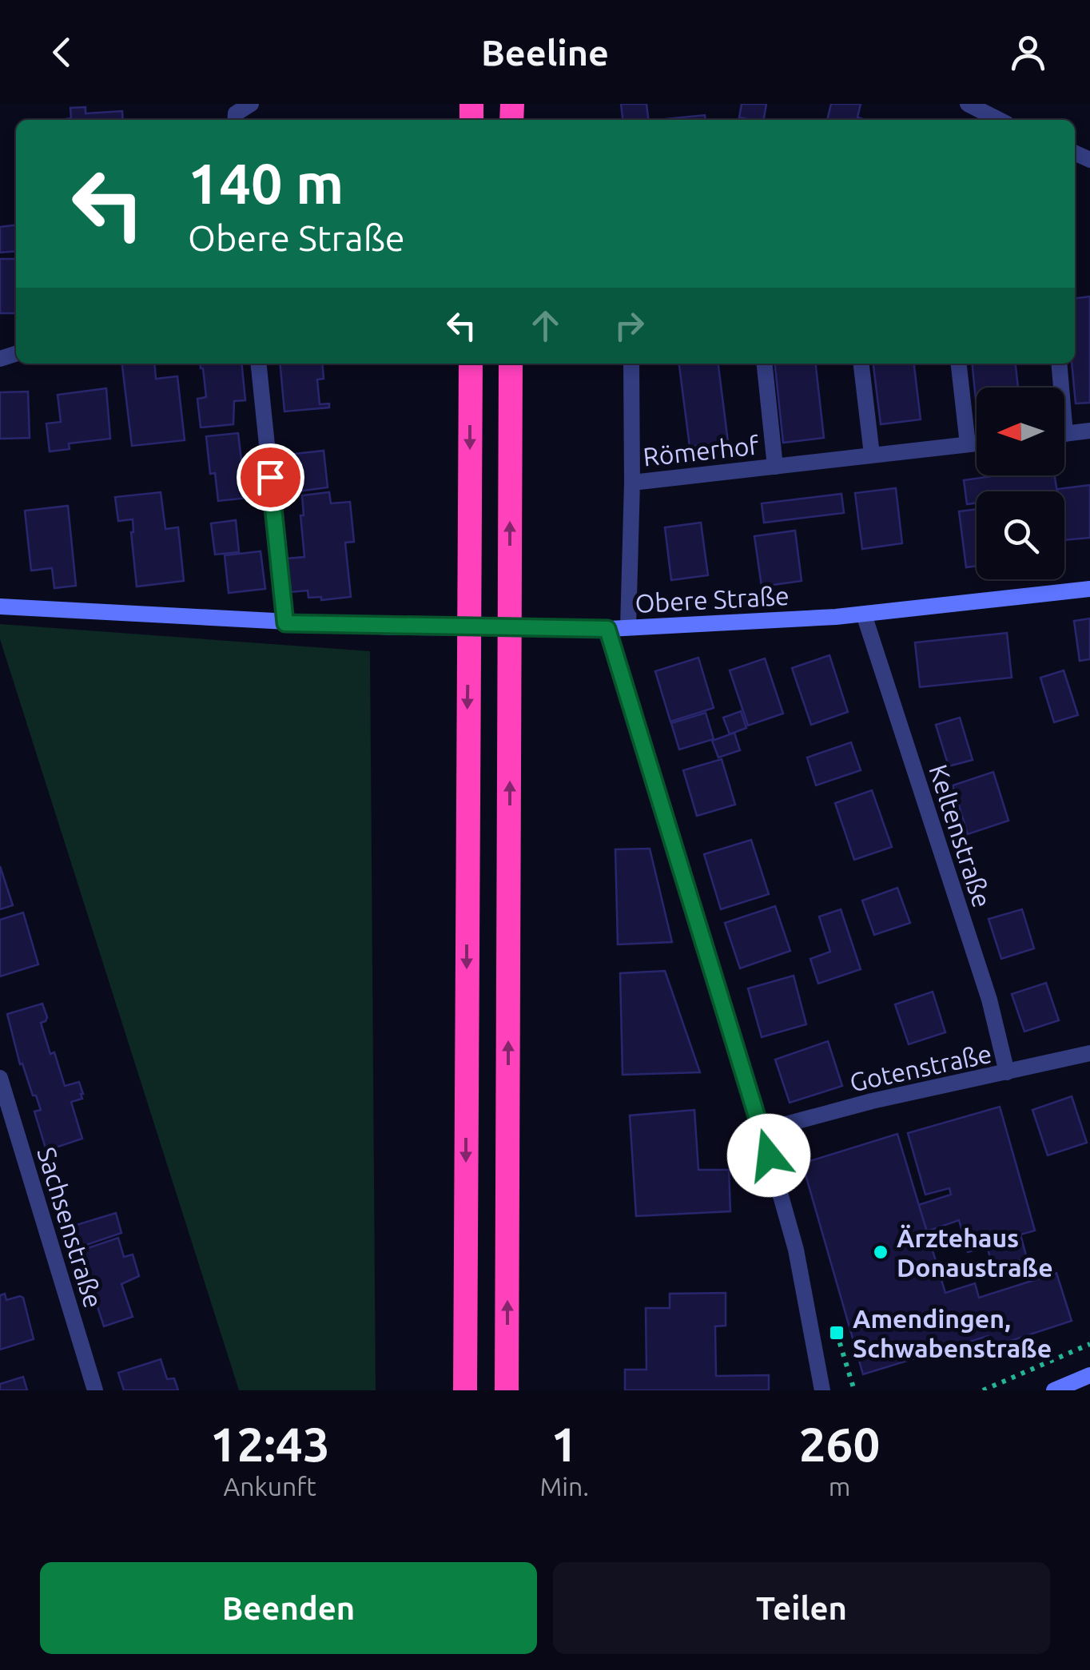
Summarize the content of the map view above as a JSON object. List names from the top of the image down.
{
  "streets": {
    "street": [
      "Römerhof",
      "Obere Straße",
      "Keltenstraße",
      "Gotenstraße",
      "Sachsenstraße"
    ]
  },
  "crossings": [
    ["Römerhof", "Obere Straße"],
    ["Obere Straße", "Keltenstraße"],
    ["Keltenstraße", "Gotenstraße"]
  ],
  "places": {
    "other": ["Ärztehaus Donaustraße"],
    "transit": ["Amendingen, Schwabenstraße"]
  },
  "north": "left",
  "page": {
    "header": "Beeline",
    "turn": ["140 m", "Obere Straße"],
    "eta": [
      "12:43",
      "Ankunft",
      "1",
      "Min.",
      "260",
      "m"
    ],
    "buttons": ["Beenden", "Teilen"]
  }
}
